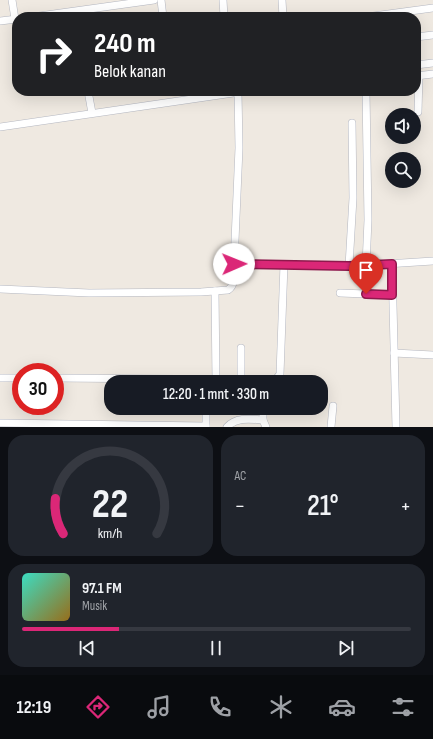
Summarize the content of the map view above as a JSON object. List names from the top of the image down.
{
  "page": {
    "turn": ["240 m", "Belok kanan"],
    "limit": "30",
    "trip": "12:20 · 1 mnt · 330 m",
    "tile": "AC",
    "heat": ["−", "21°", "+"],
    "song": ["97.1 FM", "Musik"],
    "tabs": "12:19",
    "gauge": ["22", "km/h"]
  }
}
